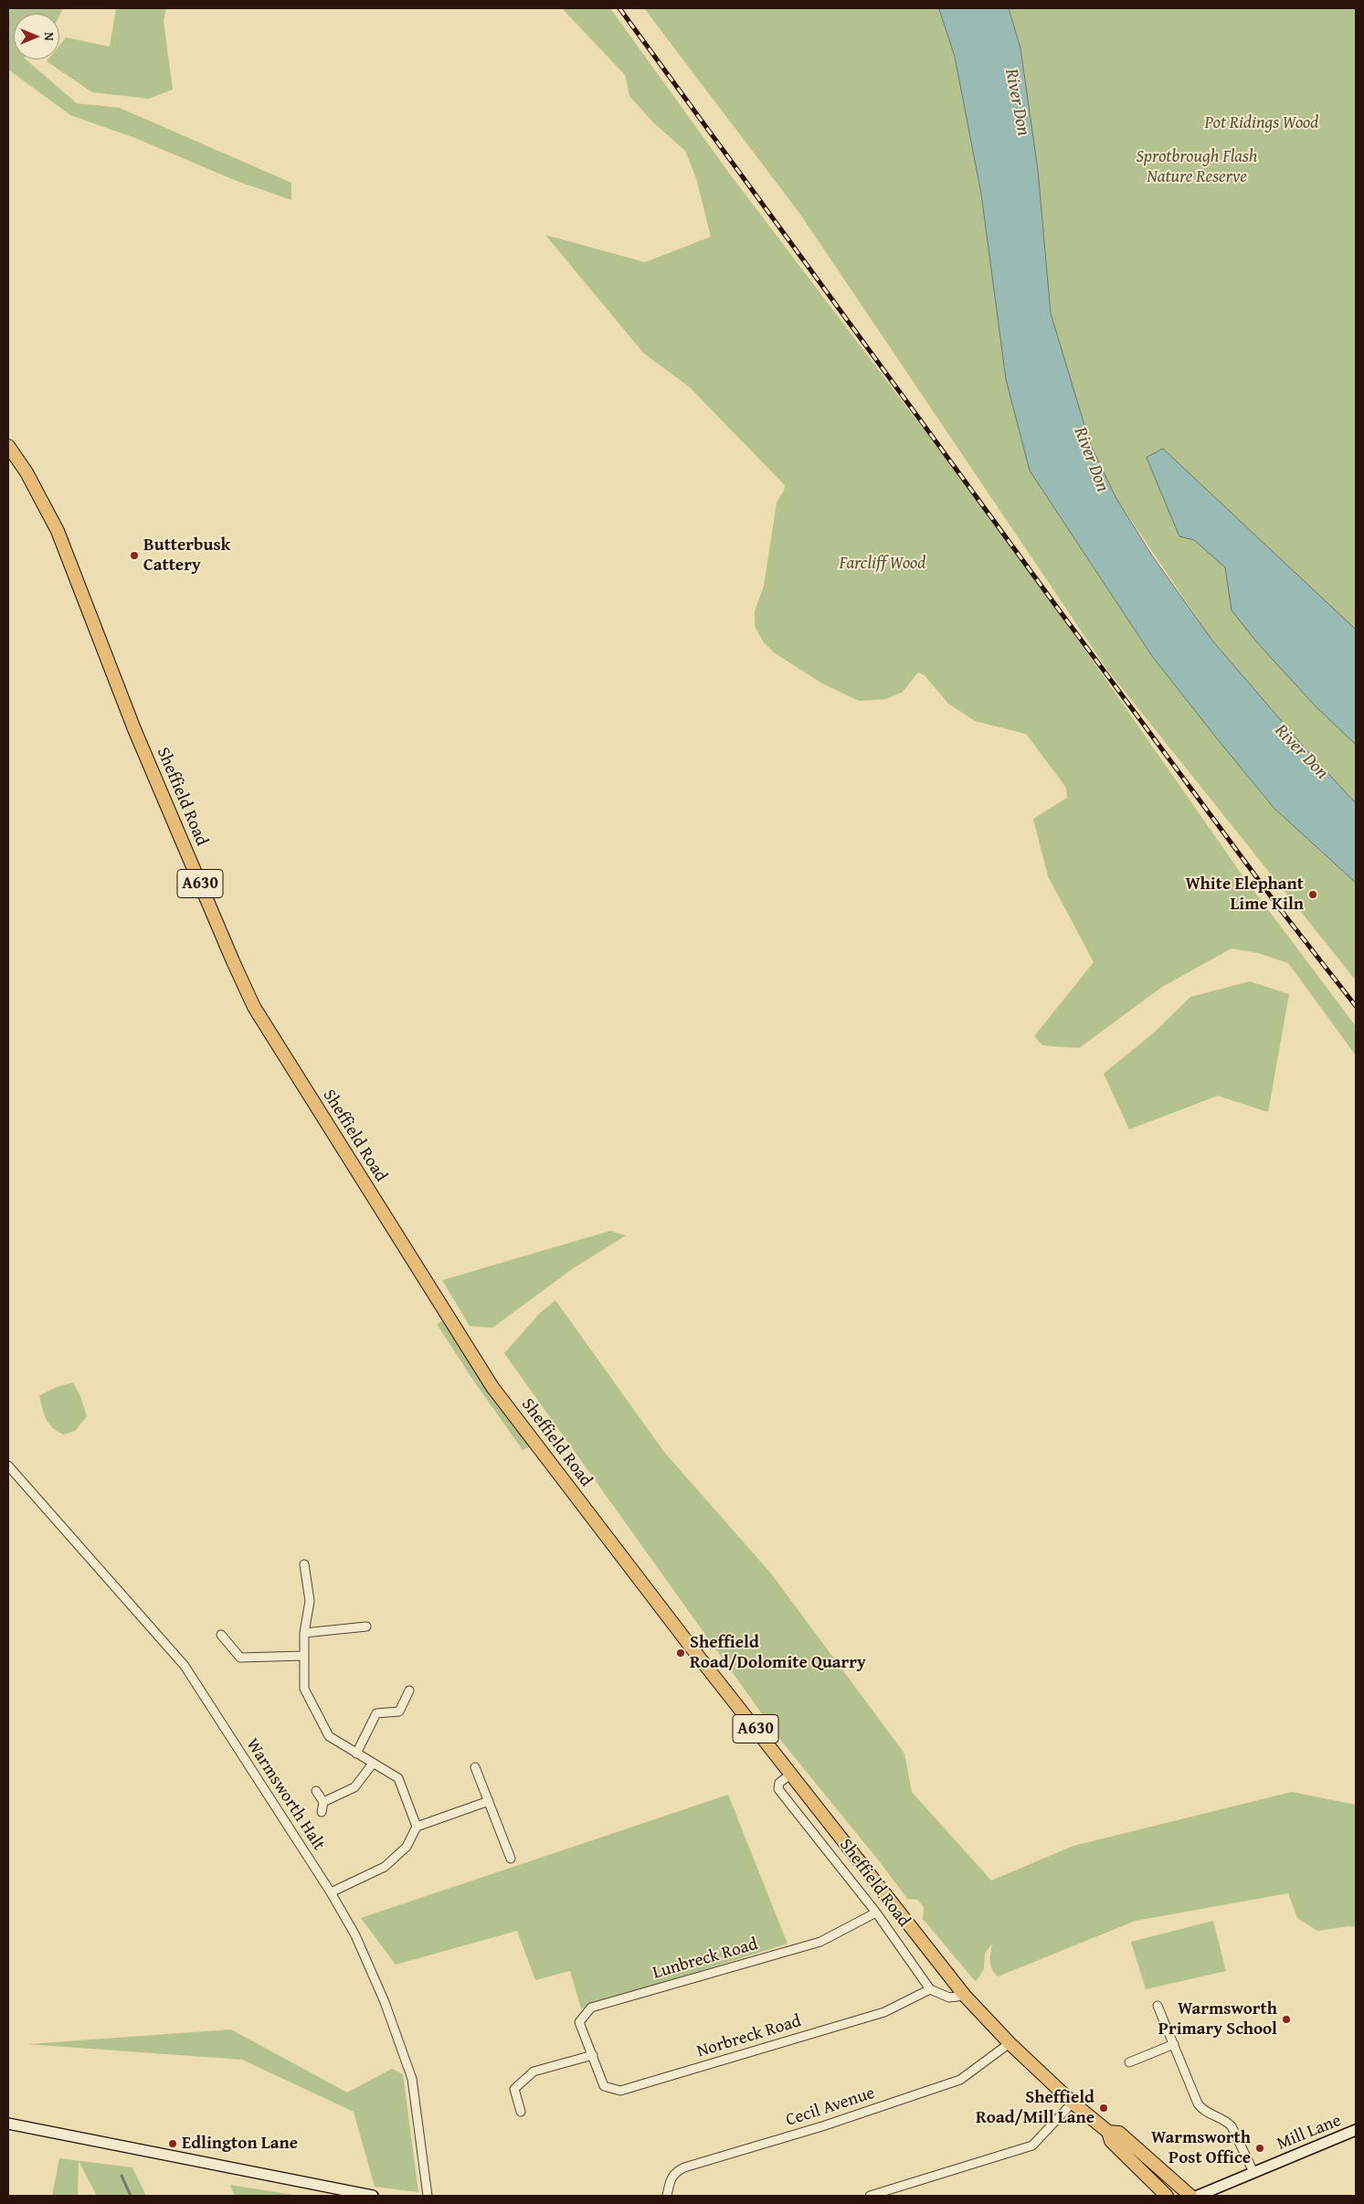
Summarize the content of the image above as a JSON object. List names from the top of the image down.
{
  "streets": {
    "main road": ["Sheffield Road", "A630", "Mill Lane"],
    "street": [
      "Warmsworth Halt",
      "Lunbreck Road",
      "Norbreck Road",
      "Cecil Avenue"
    ]
  },
  "crossings": [
    ["Sheffield Road", "Lunbreck Road"],
    ["Sheffield Road", "Norbreck Road"],
    ["Sheffield Road", "Cecil Avenue"],
    ["Lunbreck Road", "Norbreck Road"]
  ],
  "water": ["River Don"],
  "parks": ["Pot Ridings Wood", "Sprotbrough Flash Nature Reserve", "Farcliff Wood"],
  "places": [
    "Butterbusk Cattery",
    "White Elephant Lime Kiln",
    "Sheffield Road/Dolomite Quarry",
    "Warmsworth Primary School",
    "Sheffield Road/Mill Lane",
    "Edlington Lane",
    "Warmsworth Post Office"
  ],
  "north": "right"
}
